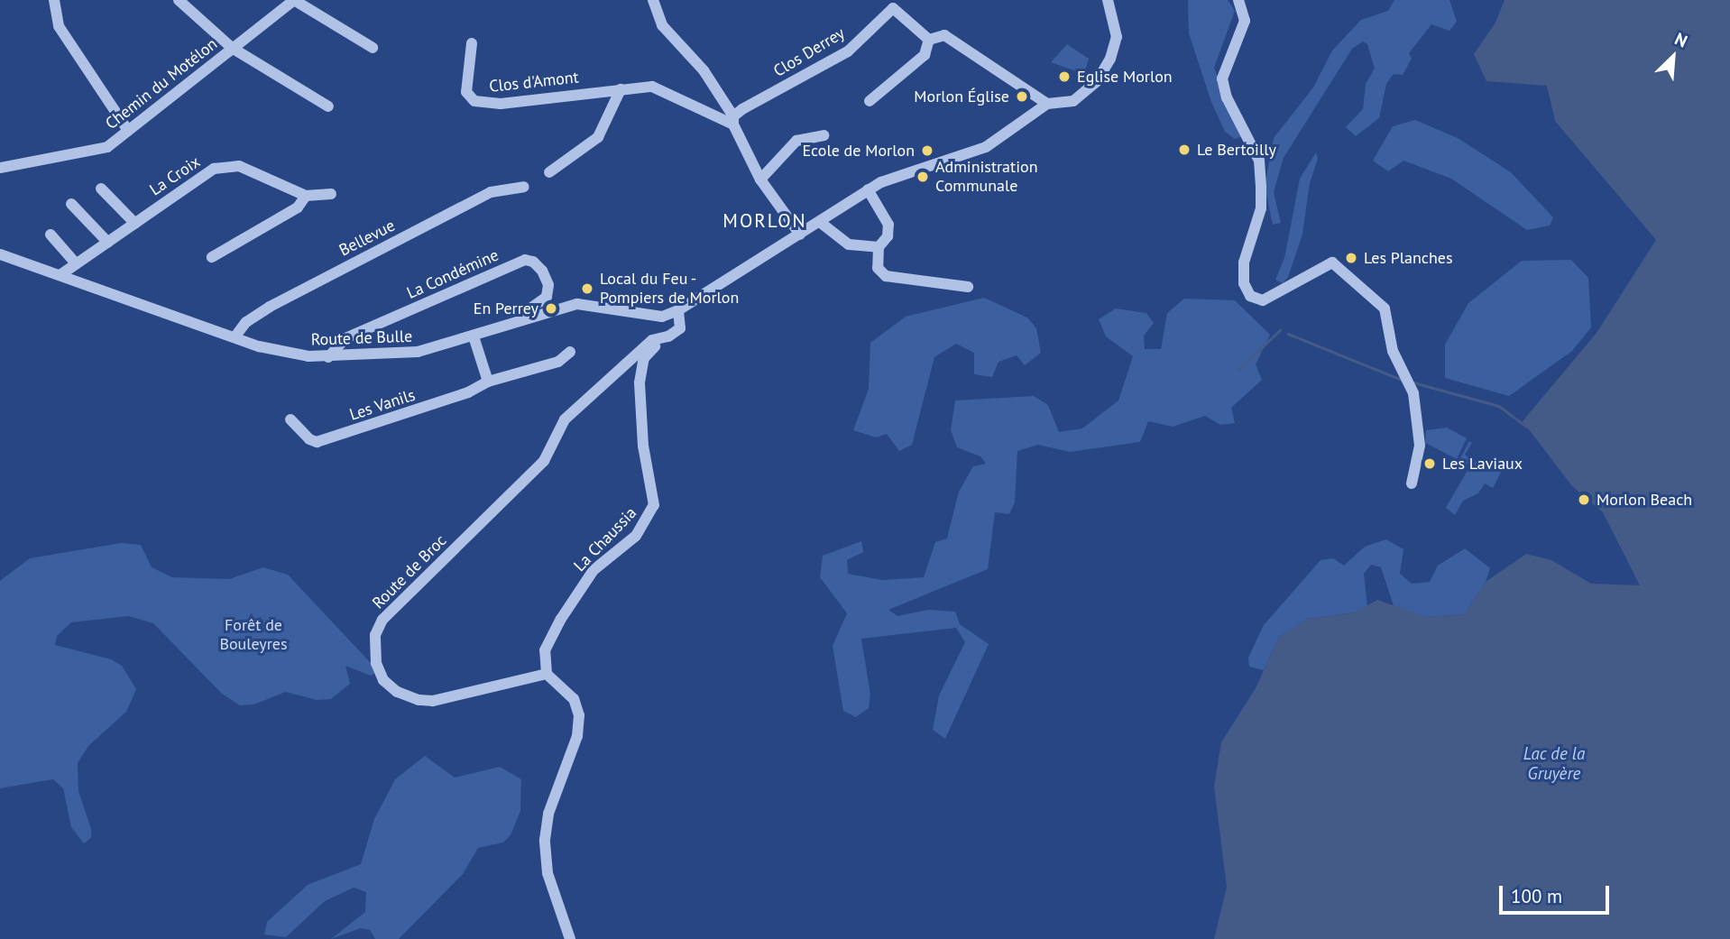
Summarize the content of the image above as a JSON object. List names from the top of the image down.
{
  "streets": {
    "street": [
      "Clos Derrey",
      "Clos d'Amont",
      "Chemin du Motélon",
      "La Croix",
      "Bellevue",
      "La Condémine",
      "Route de Bulle",
      "Les Vanils",
      "La Chaussia",
      "Route de Broc"
    ]
  },
  "crossings": [
    ["Clos Derrey", "Clos d'Amont"],
    ["La Croix", "Route de Bulle"],
    ["Bellevue", "Route de Bulle"],
    ["La Condémine", "Route de Bulle"],
    ["La Chaussia", "Route de Broc"]
  ],
  "districts": ["MORLON"],
  "water": ["Lac de la Gruyère"],
  "parks": ["Forêt de Bouleyres"],
  "places": [
    "Eglise Morlon",
    "Morlon Église",
    "Le Bertoilly",
    "Ecole de Morlon",
    "Administration Communale",
    "Les Planches",
    "Local du Feu - Pompiers de Morlon",
    "En Perrey",
    "Les Laviaux",
    "Morlon Beach"
  ],
  "scale_bar": "100 m",
  "north": "top right"
}
